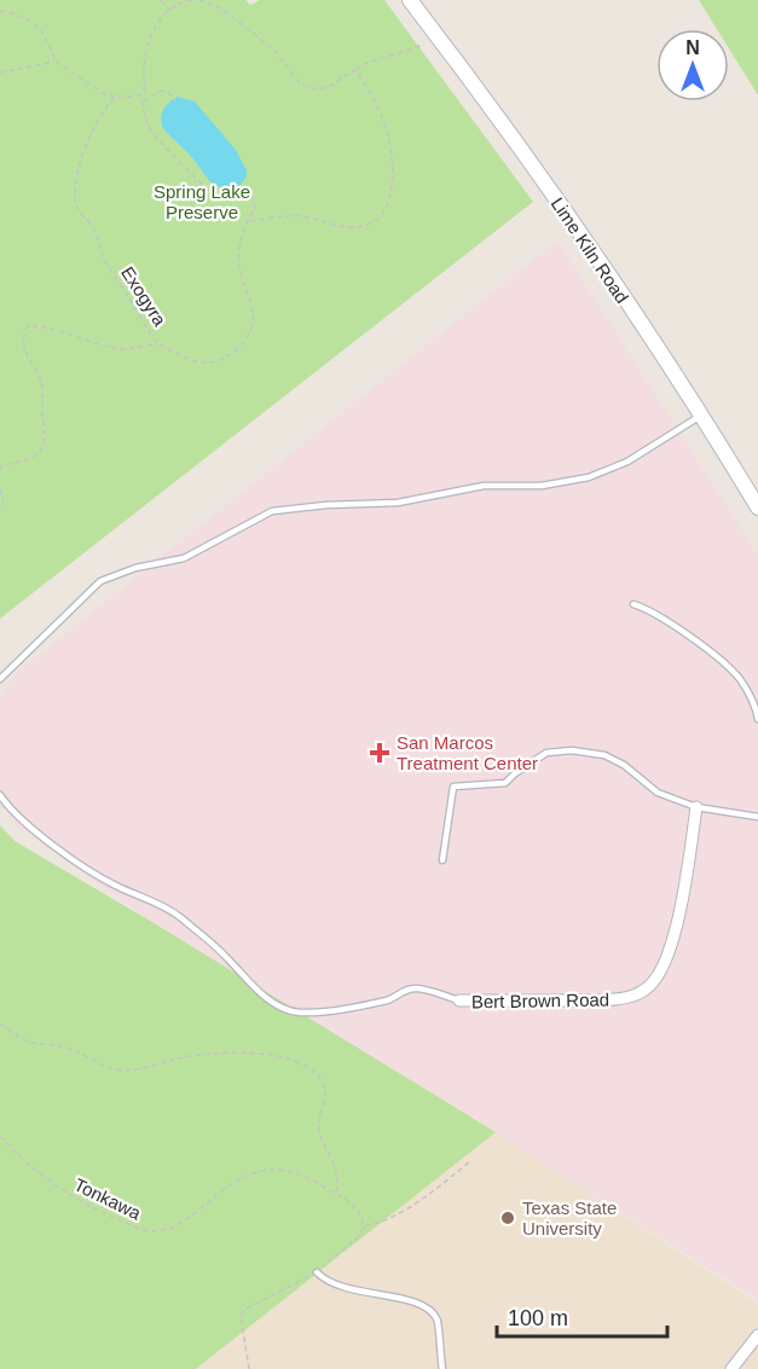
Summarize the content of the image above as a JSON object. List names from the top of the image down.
{
  "streets": {
    "street": ["Lime Kiln Road", "Bert Brown Road"],
    "path": ["Exogyra", "Tonkawa"]
  },
  "parks": ["Spring Lake Preserve"],
  "places": {
    "health": ["San Marcos Treatment Center"],
    "other": ["Texas State University"]
  },
  "scale_bar": "100 m",
  "north": "top"
}
